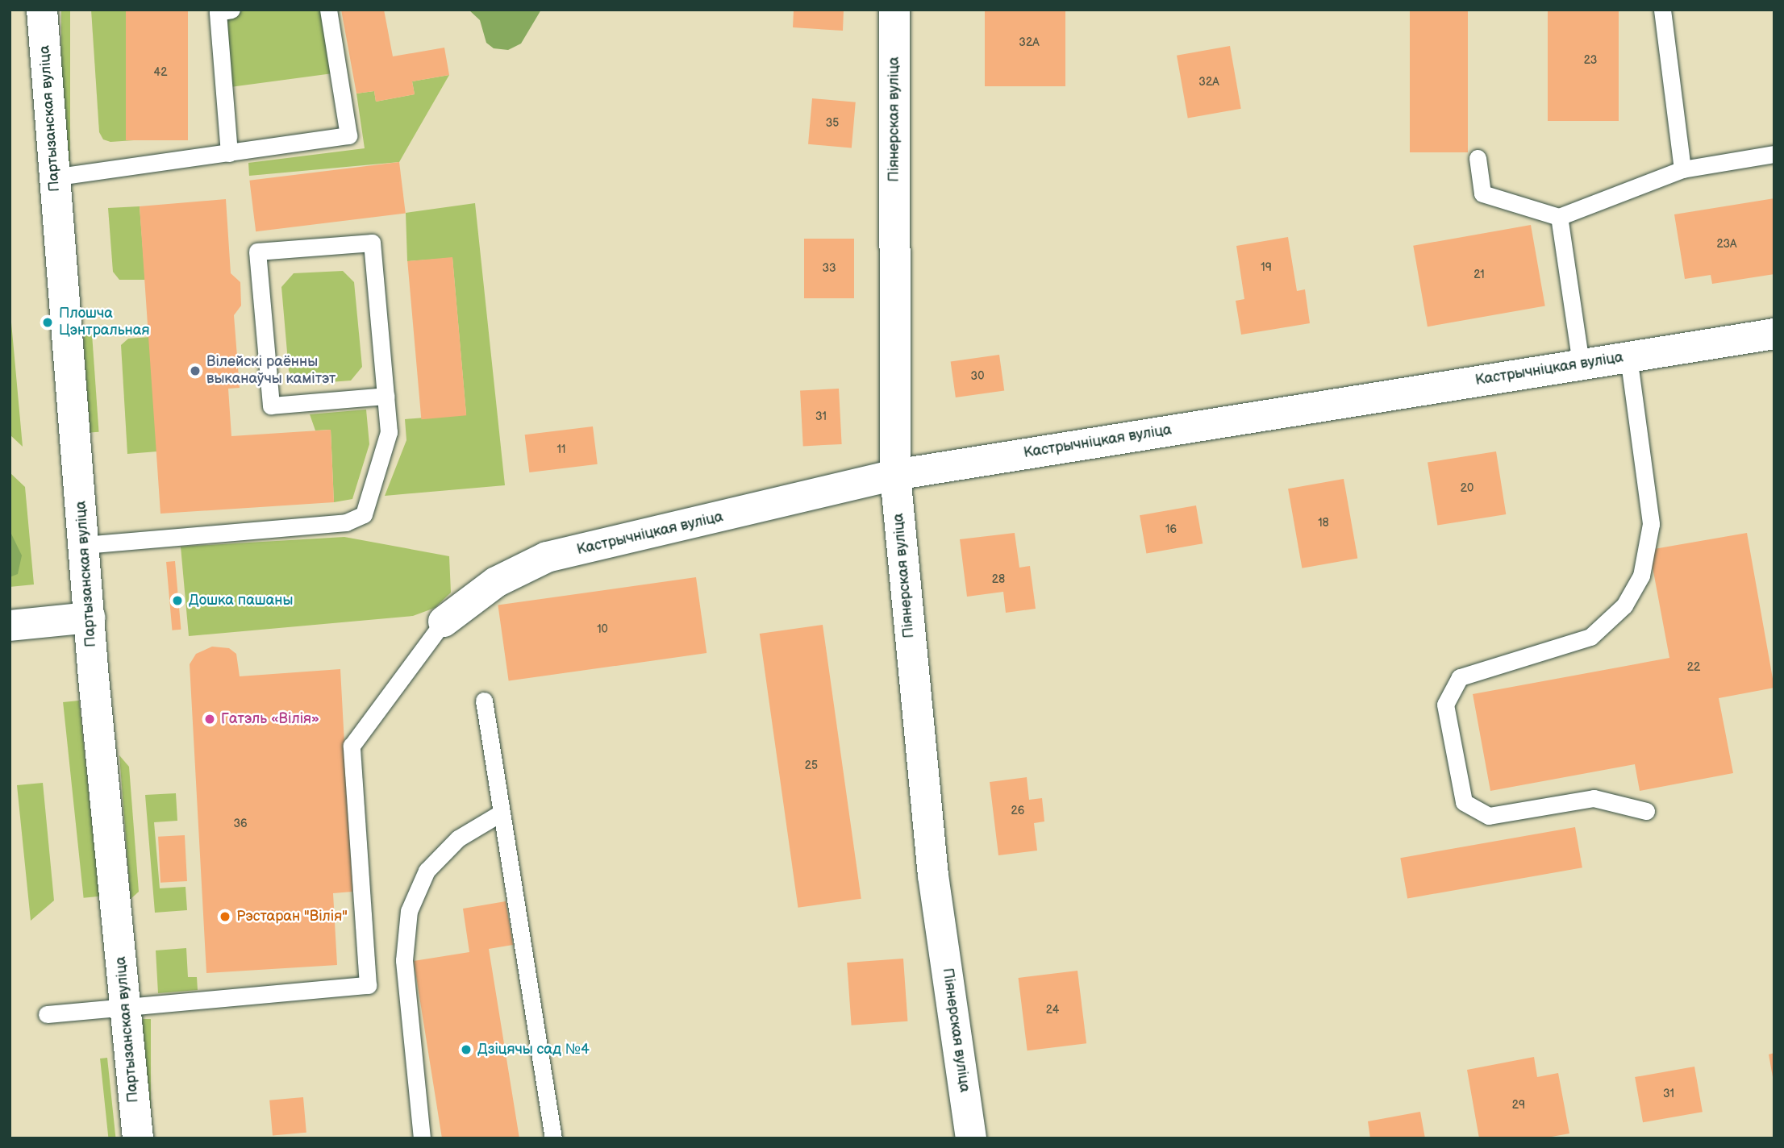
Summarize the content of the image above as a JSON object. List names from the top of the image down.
{
  "streets": {
    "street": ["Партызанская вуліца", "Піянерская вуліца", "Кастрычніцкая вуліца"]
  },
  "crossings": [
    ["Піянерская вуліца", "Кастрычніцкая вуліца"]
  ],
  "places": [
    "Плошча Цэнтральная",
    "Вілейскі раённы выканаўчы камітэт",
    "Дошка пашаны",
    "Гатэль «Вілія»",
    "Рэстаран \"Вілія\"",
    "Дзіцячы сад №4"
  ],
  "house_numbers": [
    "32А",
    "23",
    "42",
    "32А",
    "35",
    "23А",
    "19",
    "33",
    "21",
    "30",
    "31",
    "11",
    "20",
    "18",
    "16",
    "28",
    "10",
    "22",
    "25",
    "26",
    "36",
    "24",
    "31",
    "29"
  ]
}
